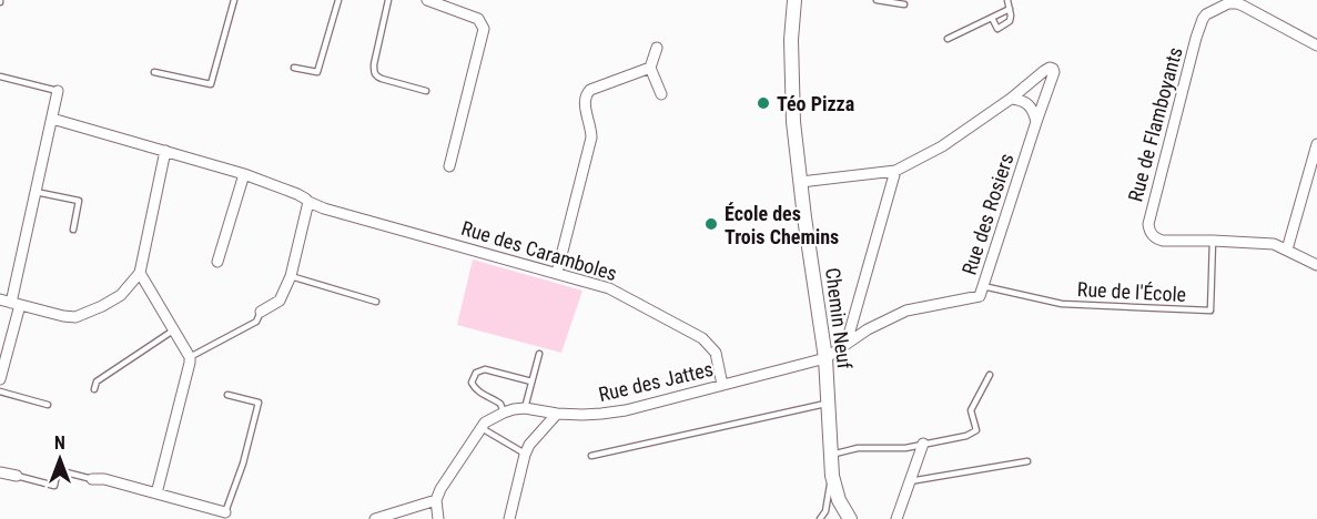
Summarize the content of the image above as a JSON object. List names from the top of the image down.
{
  "streets": {
    "street": [
      "Rue de Flamboyants",
      "Rue des Rosiers",
      "Rue des Caramboles",
      "Chemin Neuf",
      "Rue des Jattes"
    ],
    "lane": ["Rue de l'École"]
  },
  "crossings": [
    ["Rue de Flamboyants", "Rue de l'École"],
    ["Rue des Rosiers", "Rue de l'École"],
    ["Rue des Rosiers", "Chemin Neuf"],
    ["Rue des Rosiers", "Rue des Jattes"],
    ["Rue des Caramboles", "Rue des Jattes"],
    ["Chemin Neuf", "Rue des Jattes"]
  ],
  "places": ["Téo Pizza", "École des Trois Chemins"],
  "north": "top"
}
